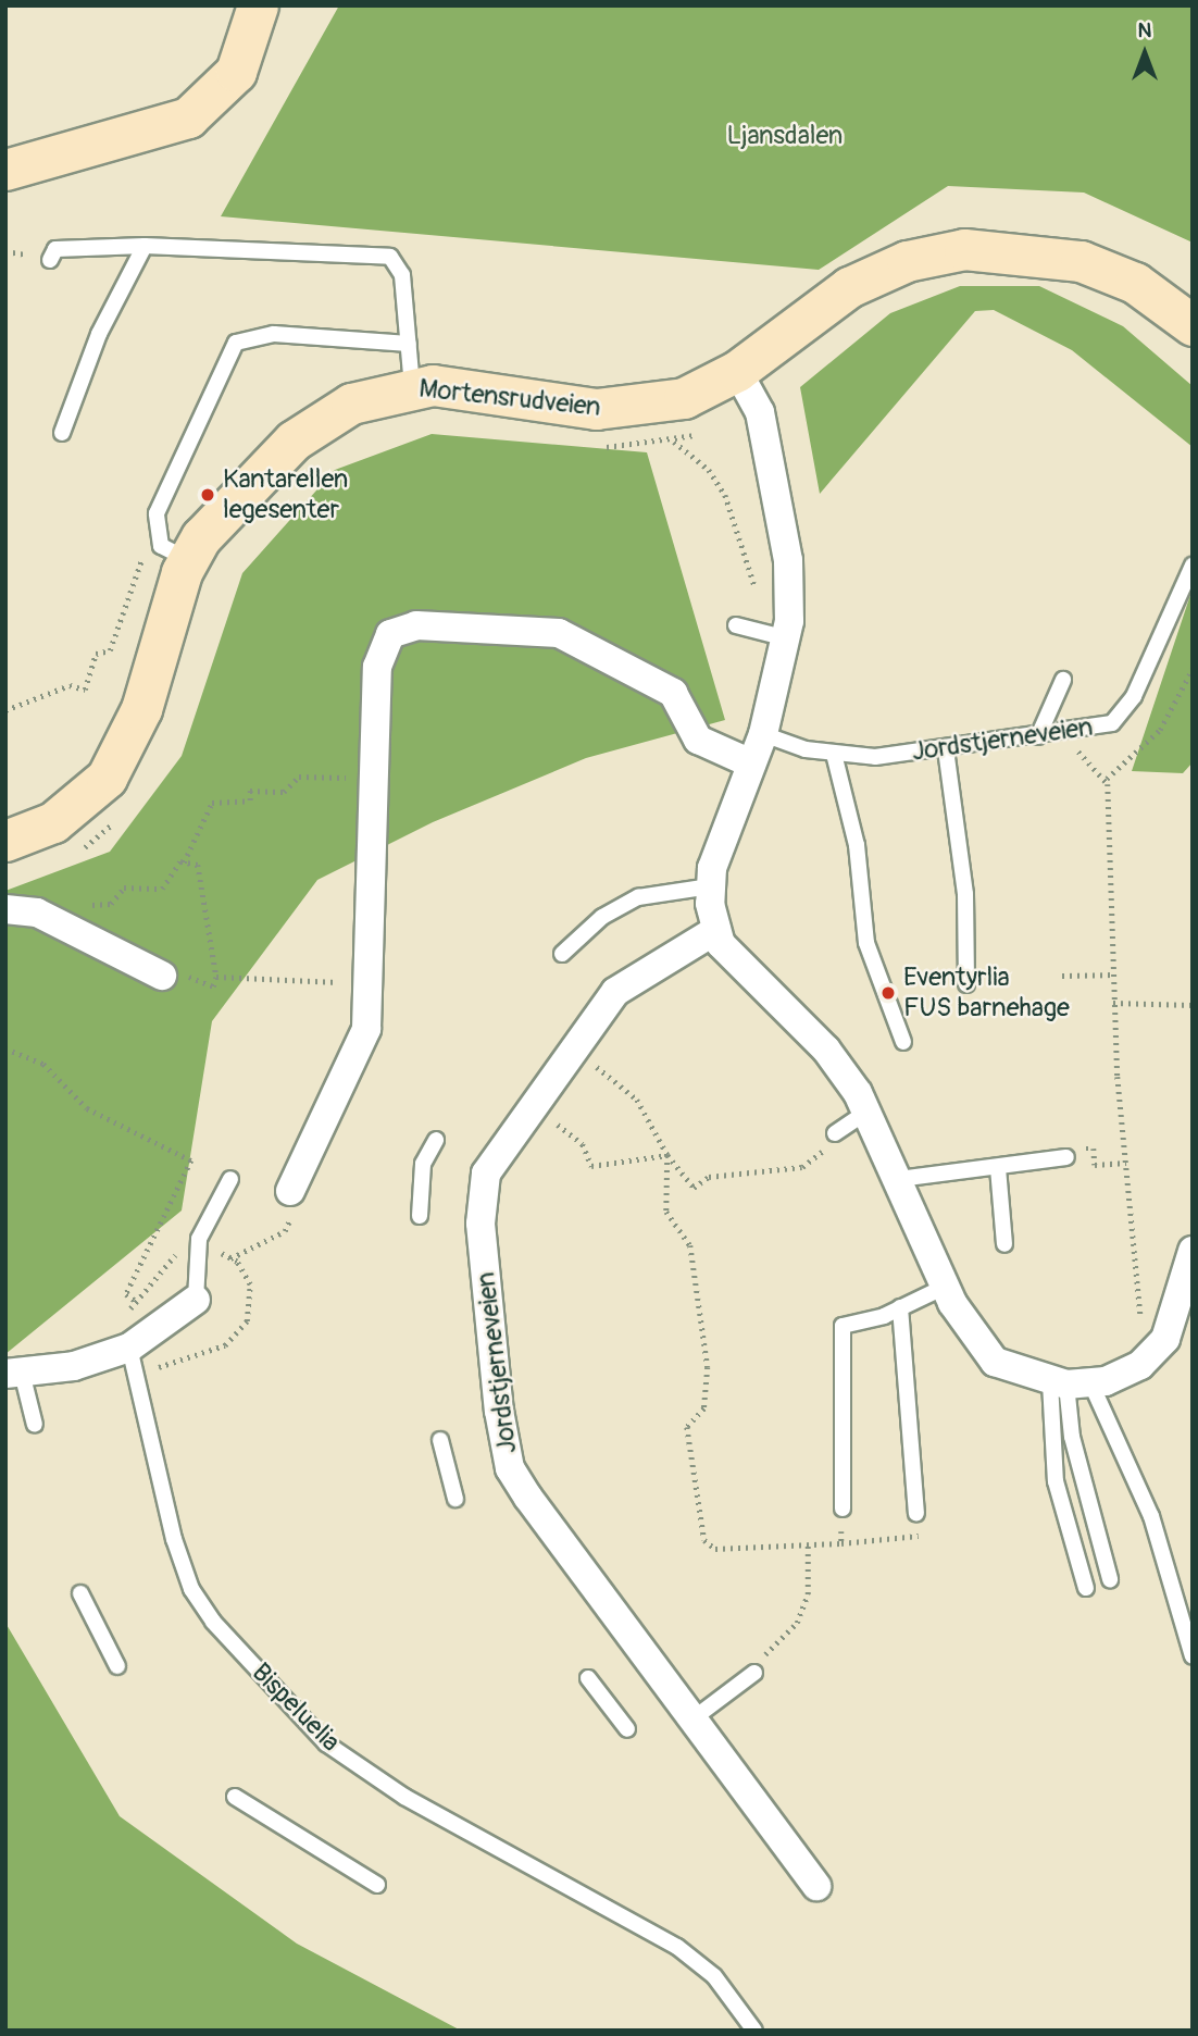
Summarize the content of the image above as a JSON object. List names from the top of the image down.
{
  "streets": {
    "street": ["Mortensrudveien", "Jordstjerneveien"],
    "lane": ["Bispeluelia"]
  },
  "parks": ["Ljansdalen"],
  "places": ["Kantarellen legesenter", "Eventyrlia FUS barnehage"],
  "north": "top"
}
